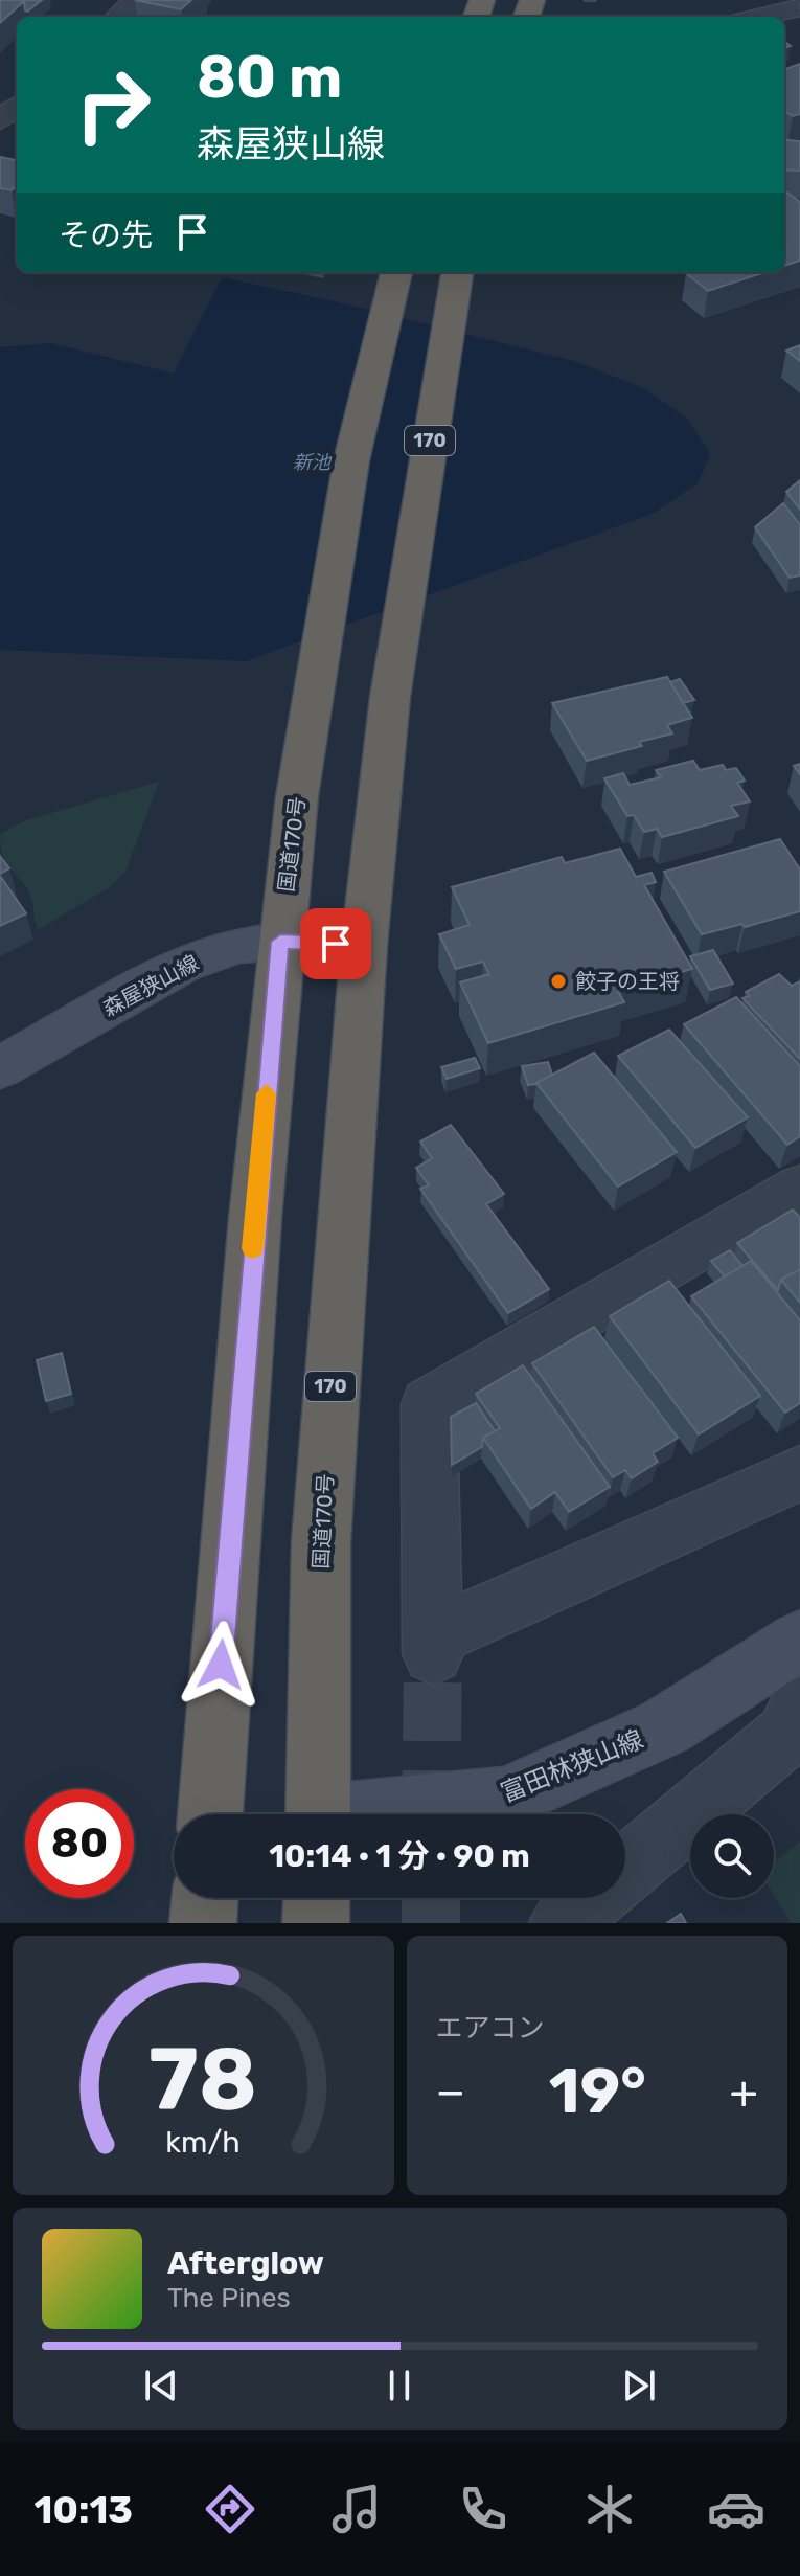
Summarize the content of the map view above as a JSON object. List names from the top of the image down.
{
  "streets": {
    "highway": ["170", "国道170号"],
    "main road": ["森屋狭山線", "富田林狭山線"]
  },
  "crossings": [
    ["国道170号", "森屋狭山線"]
  ],
  "water": ["新池"],
  "places": ["餃子の王将"],
  "page": {
    "turn": ["80 m", "森屋狭山線"],
    "then": "その先",
    "limit": "80",
    "trip": "10:14 · 1 分 · 90 m",
    "tile": "エアコン",
    "heat": ["−", "19°", "+"],
    "song": ["Afterglow", "The Pines"],
    "tabs": "10:13",
    "gauge": ["78", "km/h"]
  }
}
